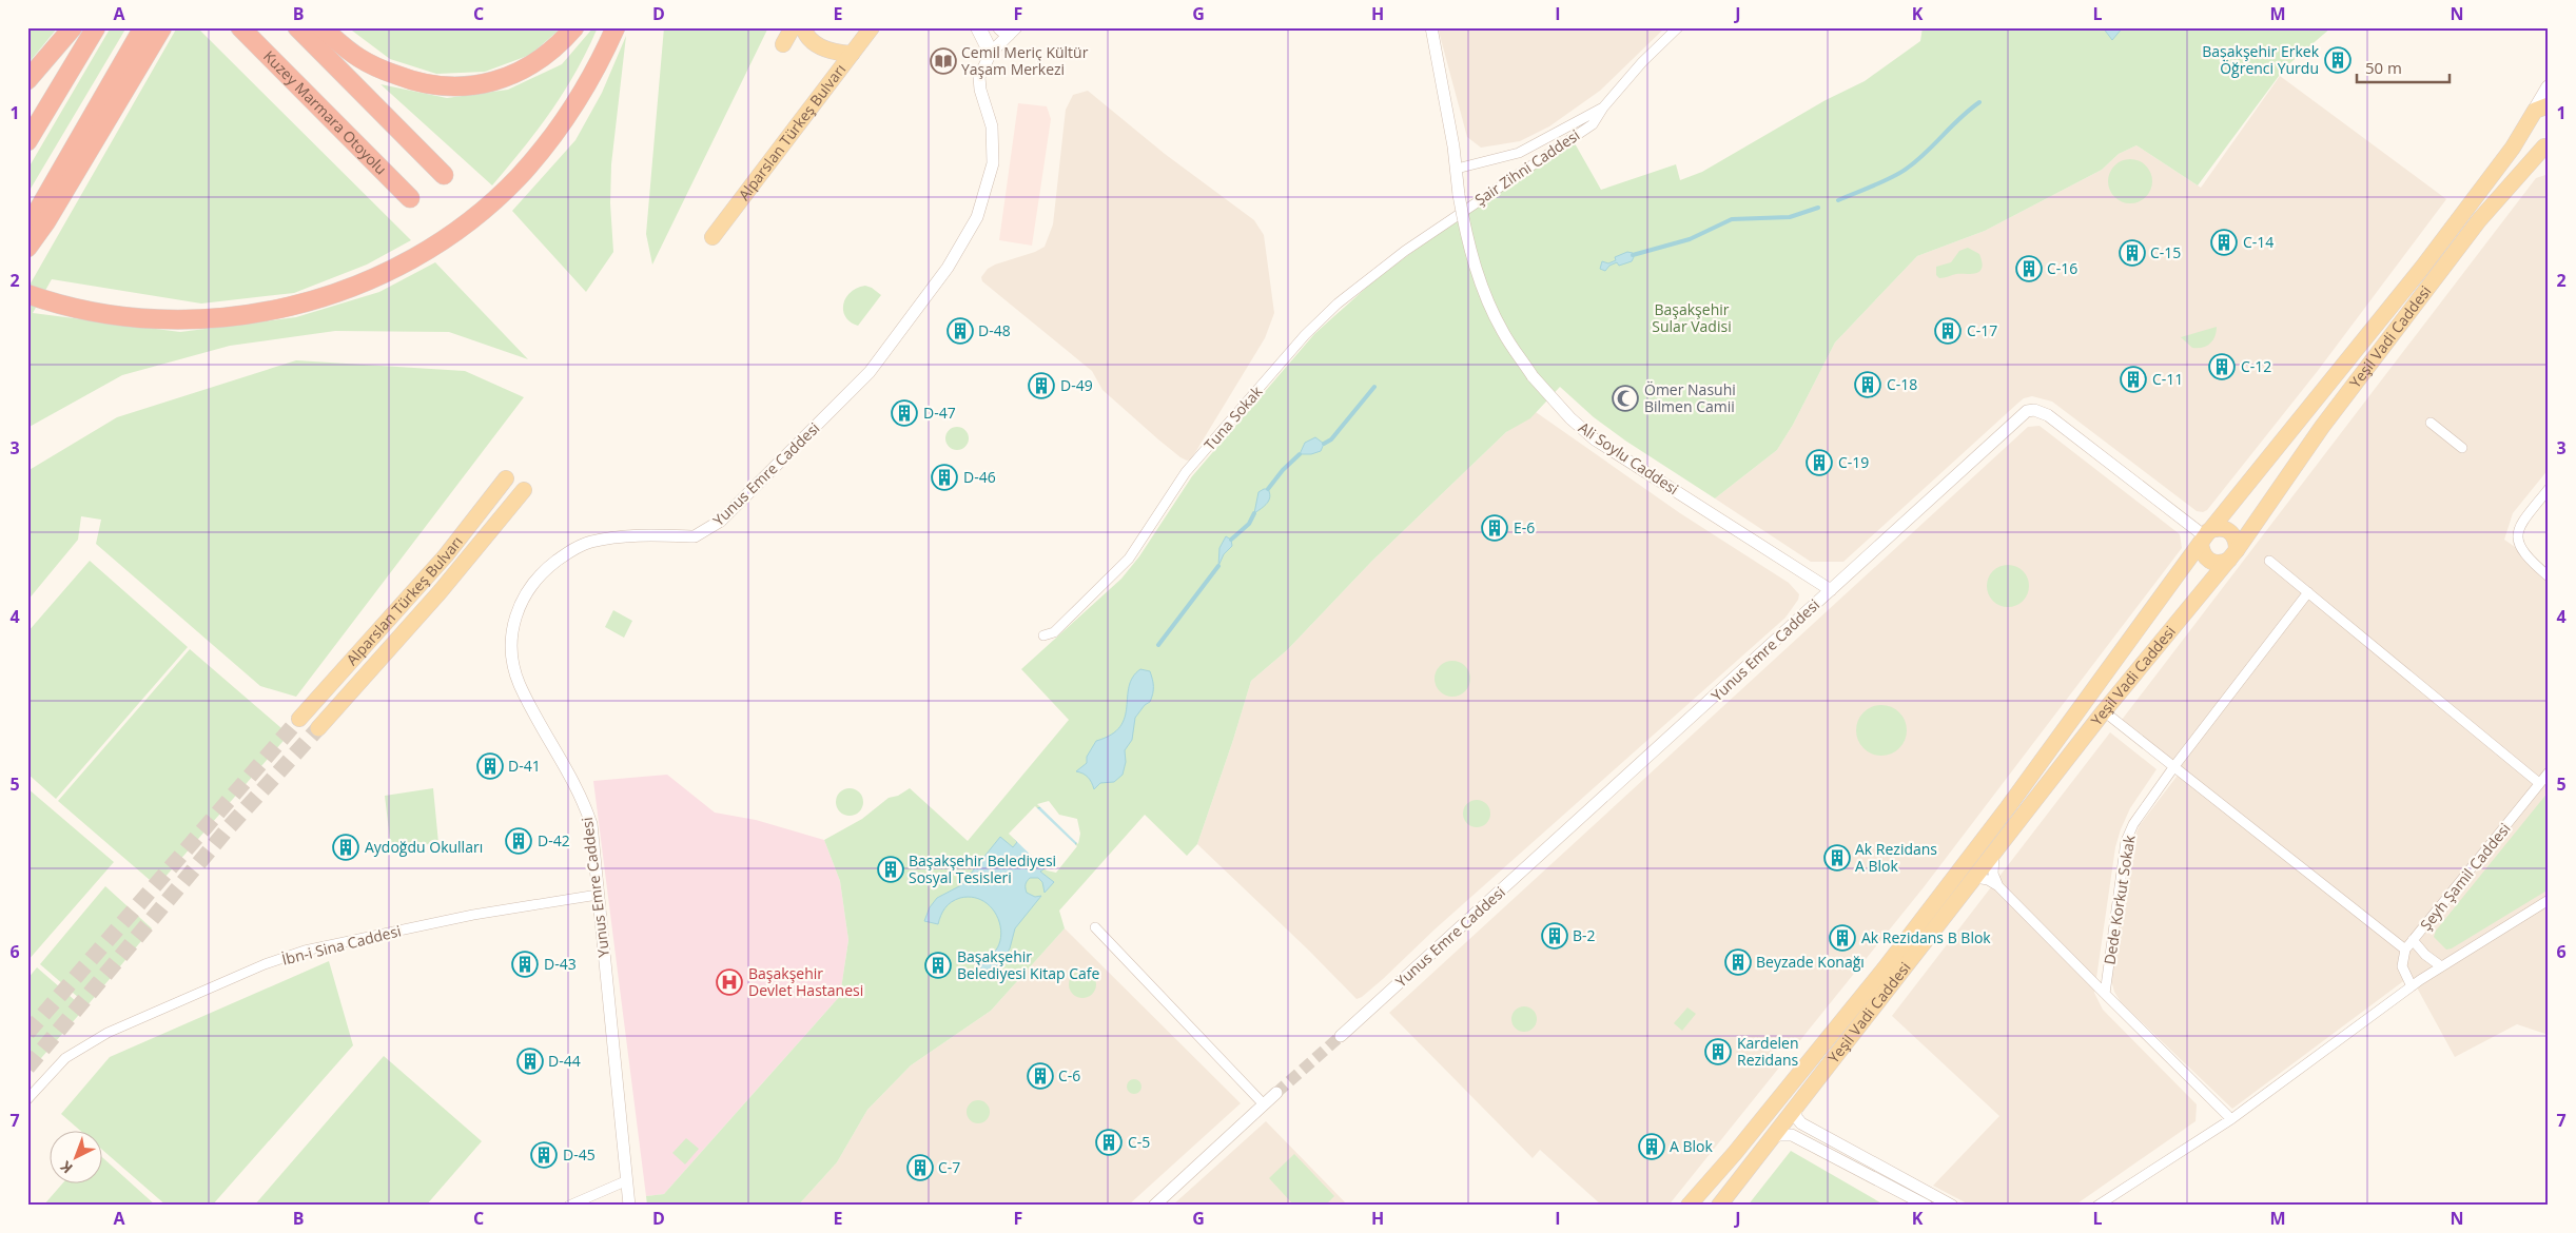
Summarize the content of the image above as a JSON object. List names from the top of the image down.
{
  "streets": {
    "highway": ["Kuzey Marmara Otoyolu"],
    "main road": ["Alparslan Türkeş Bulvarı", "Yeşil Vadi Caddesi"],
    "street": [
      "Şair Zihni Caddesi",
      "Tuna Sokak",
      "Ali Soylu Caddesi",
      "Yunus Emre Caddesi",
      "Şeyh Şamil Caddesi",
      "Dede Korkut Sokak",
      "İbn-i Sina Caddesi"
    ]
  },
  "crossings": [
    ["Şair Zihni Caddesi", "Tuna Sokak"],
    ["Şair Zihni Caddesi", "Ali Soylu Caddesi"],
    ["Yeşil Vadi Caddesi", "Yunus Emre Caddesi"],
    ["Ali Soylu Caddesi", "Yunus Emre Caddesi"],
    ["Yunus Emre Caddesi", "İbn-i Sina Caddesi"]
  ],
  "parks": ["Başakşehir Sular Vadisi"],
  "places": {
    "building": [
      "Başakşehir Erkek Öğrenci Yurdu",
      "C-14",
      "C-15",
      "C-16",
      "D-48",
      "C-17",
      "C-12",
      "C-11",
      "C-18",
      "D-49",
      "D-47",
      "C-19",
      "D-46",
      "E-6",
      "D-41",
      "D-42",
      "Aydoğdu Okulları",
      "Ak Rezidans A Blok",
      "Başakşehir Belediyesi Sosyal Tesisleri",
      "B-2",
      "Ak Rezidans B Blok",
      "Beyzade Konağı",
      "D-43",
      "Başakşehir Belediyesi Kitap Cafe",
      "Kardelen Rezidans",
      "D-44",
      "C-6",
      "C-5",
      "A Blok",
      "D-45",
      "C-7"
    ],
    "library": ["Cemil Meriç Kültür Yaşam Merkezi"],
    "mosque": ["Ömer Nasuhi Bilmen Camii"],
    "hospital": ["Başakşehir Devlet Hastanesi"]
  },
  "scale_bar": "50 m",
  "north": "bottom left",
  "grid": {
    "columns": [
      "A",
      "B",
      "C",
      "D",
      "E",
      "F",
      "G",
      "H",
      "I",
      "J",
      "K",
      "L",
      "M",
      "N"
    ],
    "rows": [
      "1",
      "2",
      "3",
      "4",
      "5",
      "6",
      "7"
    ]
  }
}
